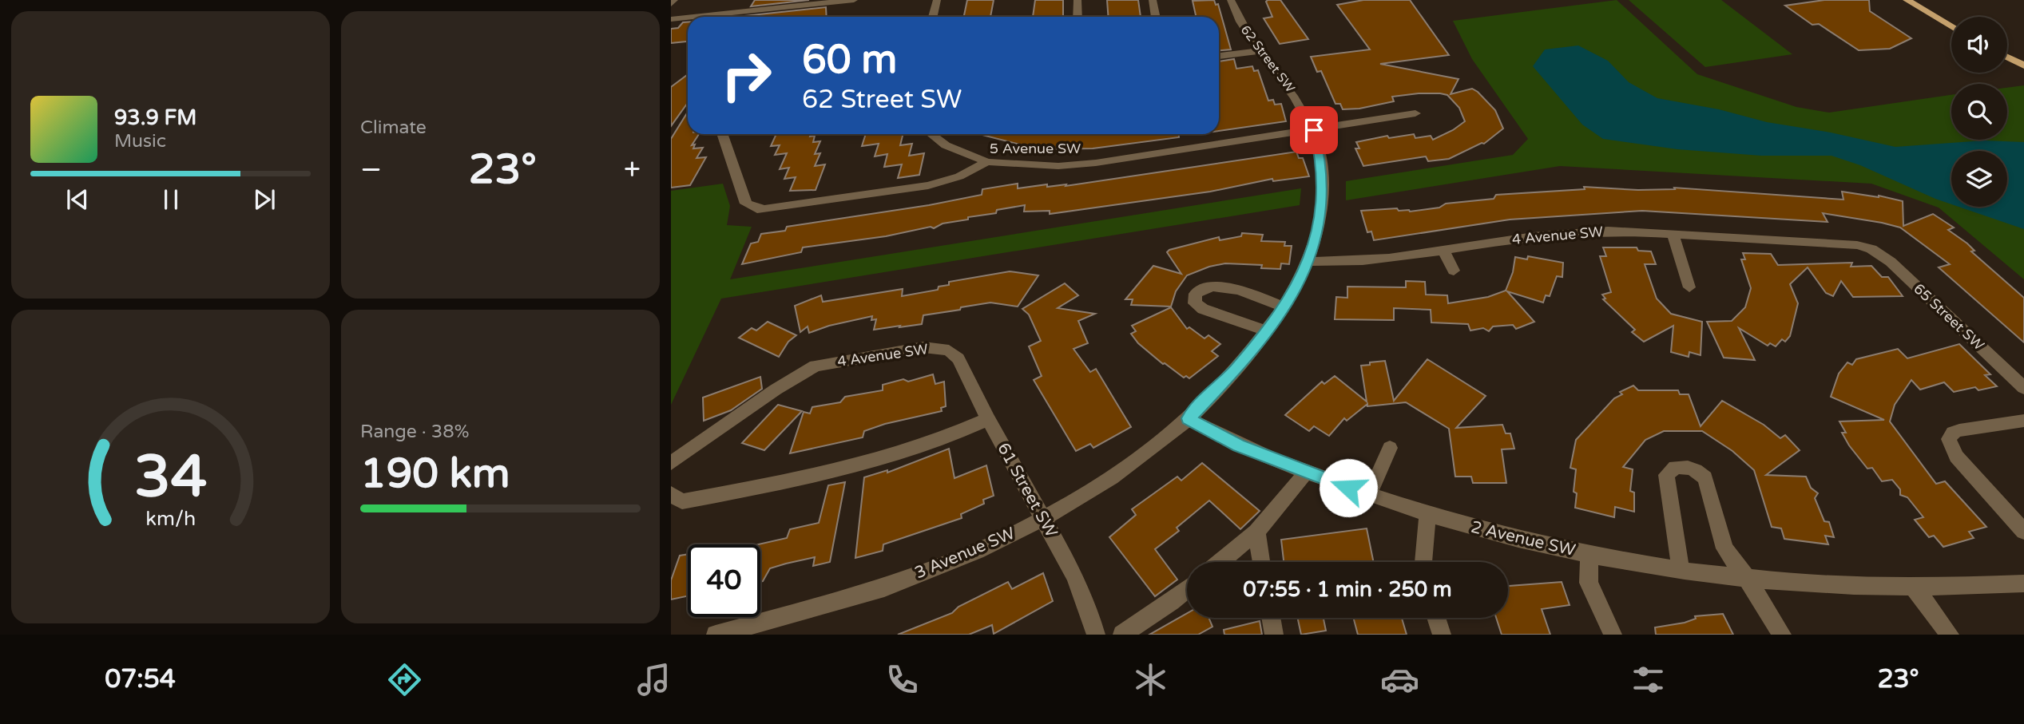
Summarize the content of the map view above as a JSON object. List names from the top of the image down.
{
  "streets": {
    "street": [
      "62 Street SW",
      "5 Avenue SW",
      "4 Avenue SW",
      "65 Street SW",
      "61 Street SW",
      "2 Avenue SW",
      "3 Avenue SW"
    ]
  },
  "crossings": [
    ["62 Street SW", "5 Avenue SW"],
    ["62 Street SW", "4 Avenue SW"],
    ["62 Street SW", "2 Avenue SW"],
    ["62 Street SW", "3 Avenue SW"],
    ["4 Avenue SW", "65 Street SW"],
    ["4 Avenue SW", "61 Street SW"],
    ["61 Street SW", "3 Avenue SW"],
    ["2 Avenue SW", "3 Avenue SW"]
  ],
  "page": {
    "tile": [
      "Climate",
      ["Range · 38%", "190 km"]
    ],
    "turn": ["60 m", "62 Street SW"],
    "song": ["93.9 FM", "Music"],
    "heat": ["−", "23°", "+"],
    "limit": "40",
    "trip": "07:55 · 1 min · 250 m",
    "tabs": ["07:54", "23°"],
    "gauge": ["34", "km/h"]
  }
}
